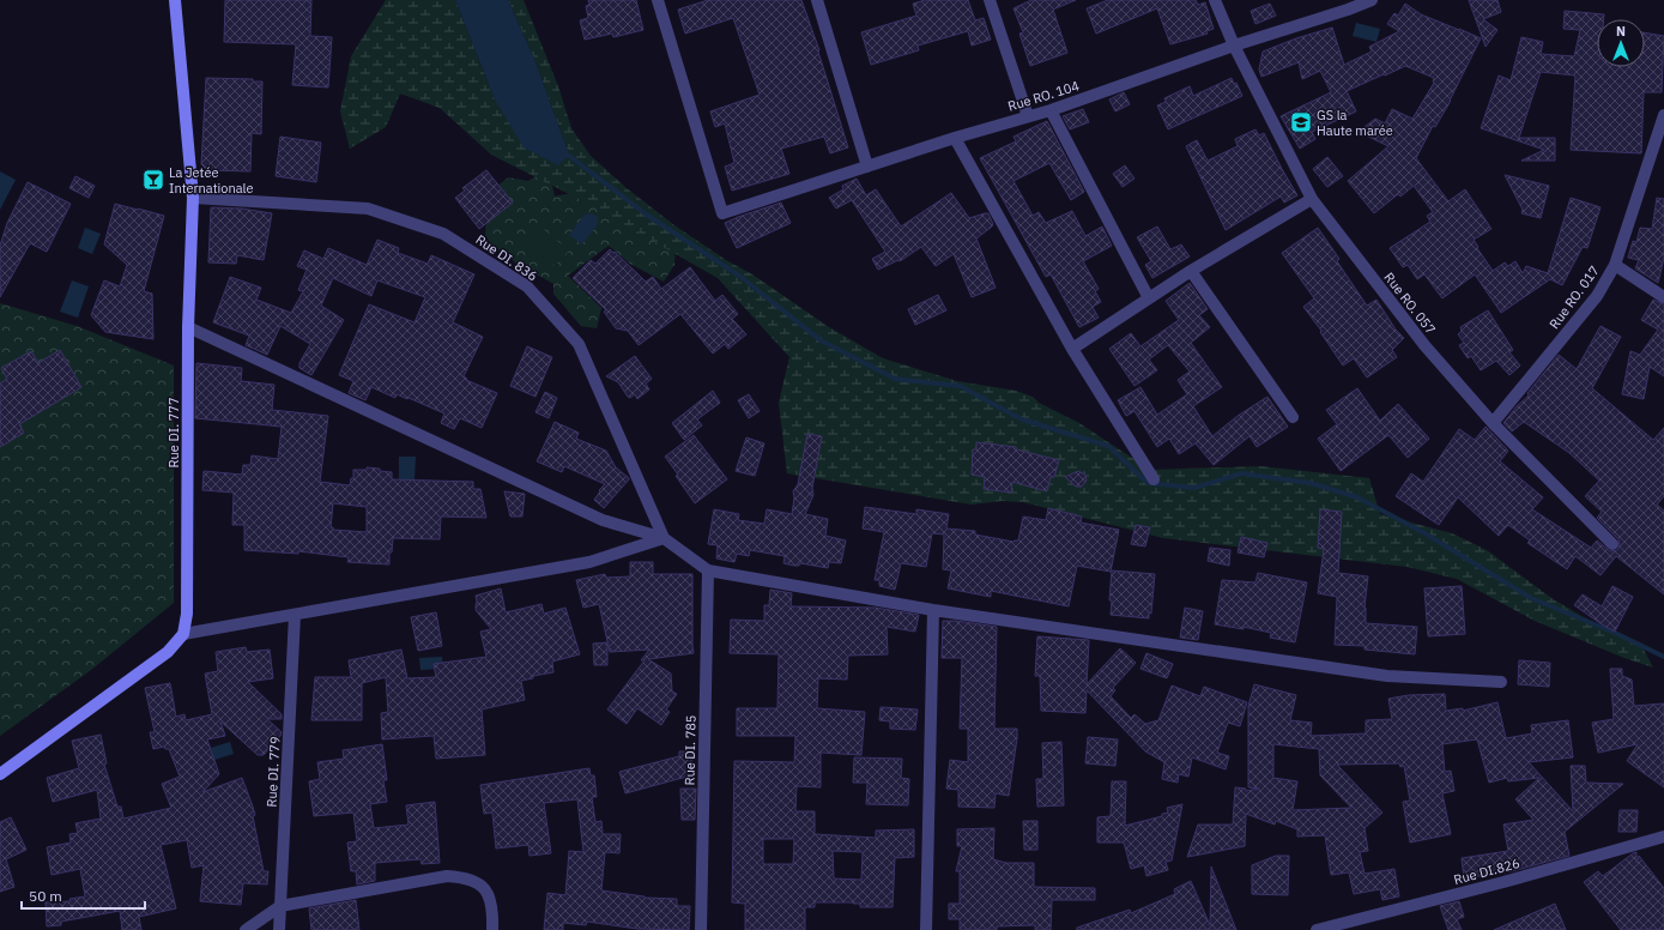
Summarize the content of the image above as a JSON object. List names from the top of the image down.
{
  "streets": {
    "street": [
      "Rue RO. 104",
      "Rue DI. 836",
      "Rue RO. 017",
      "Rue RO. 057",
      "Rue DI. 777",
      "Rue DI. 785",
      "Rue DI. 779",
      "Rue DI.826"
    ]
  },
  "crossings": [
    ["Rue RO. 104", "Rue RO. 057"],
    ["Rue DI. 836", "Rue DI. 777"],
    ["Rue RO. 017", "Rue RO. 057"]
  ],
  "places": {
    "school or university": ["GS la Haute marée"],
    "bar": ["La Jetée Internationale"]
  },
  "scale_bar": "50 m",
  "north": "top"
}
